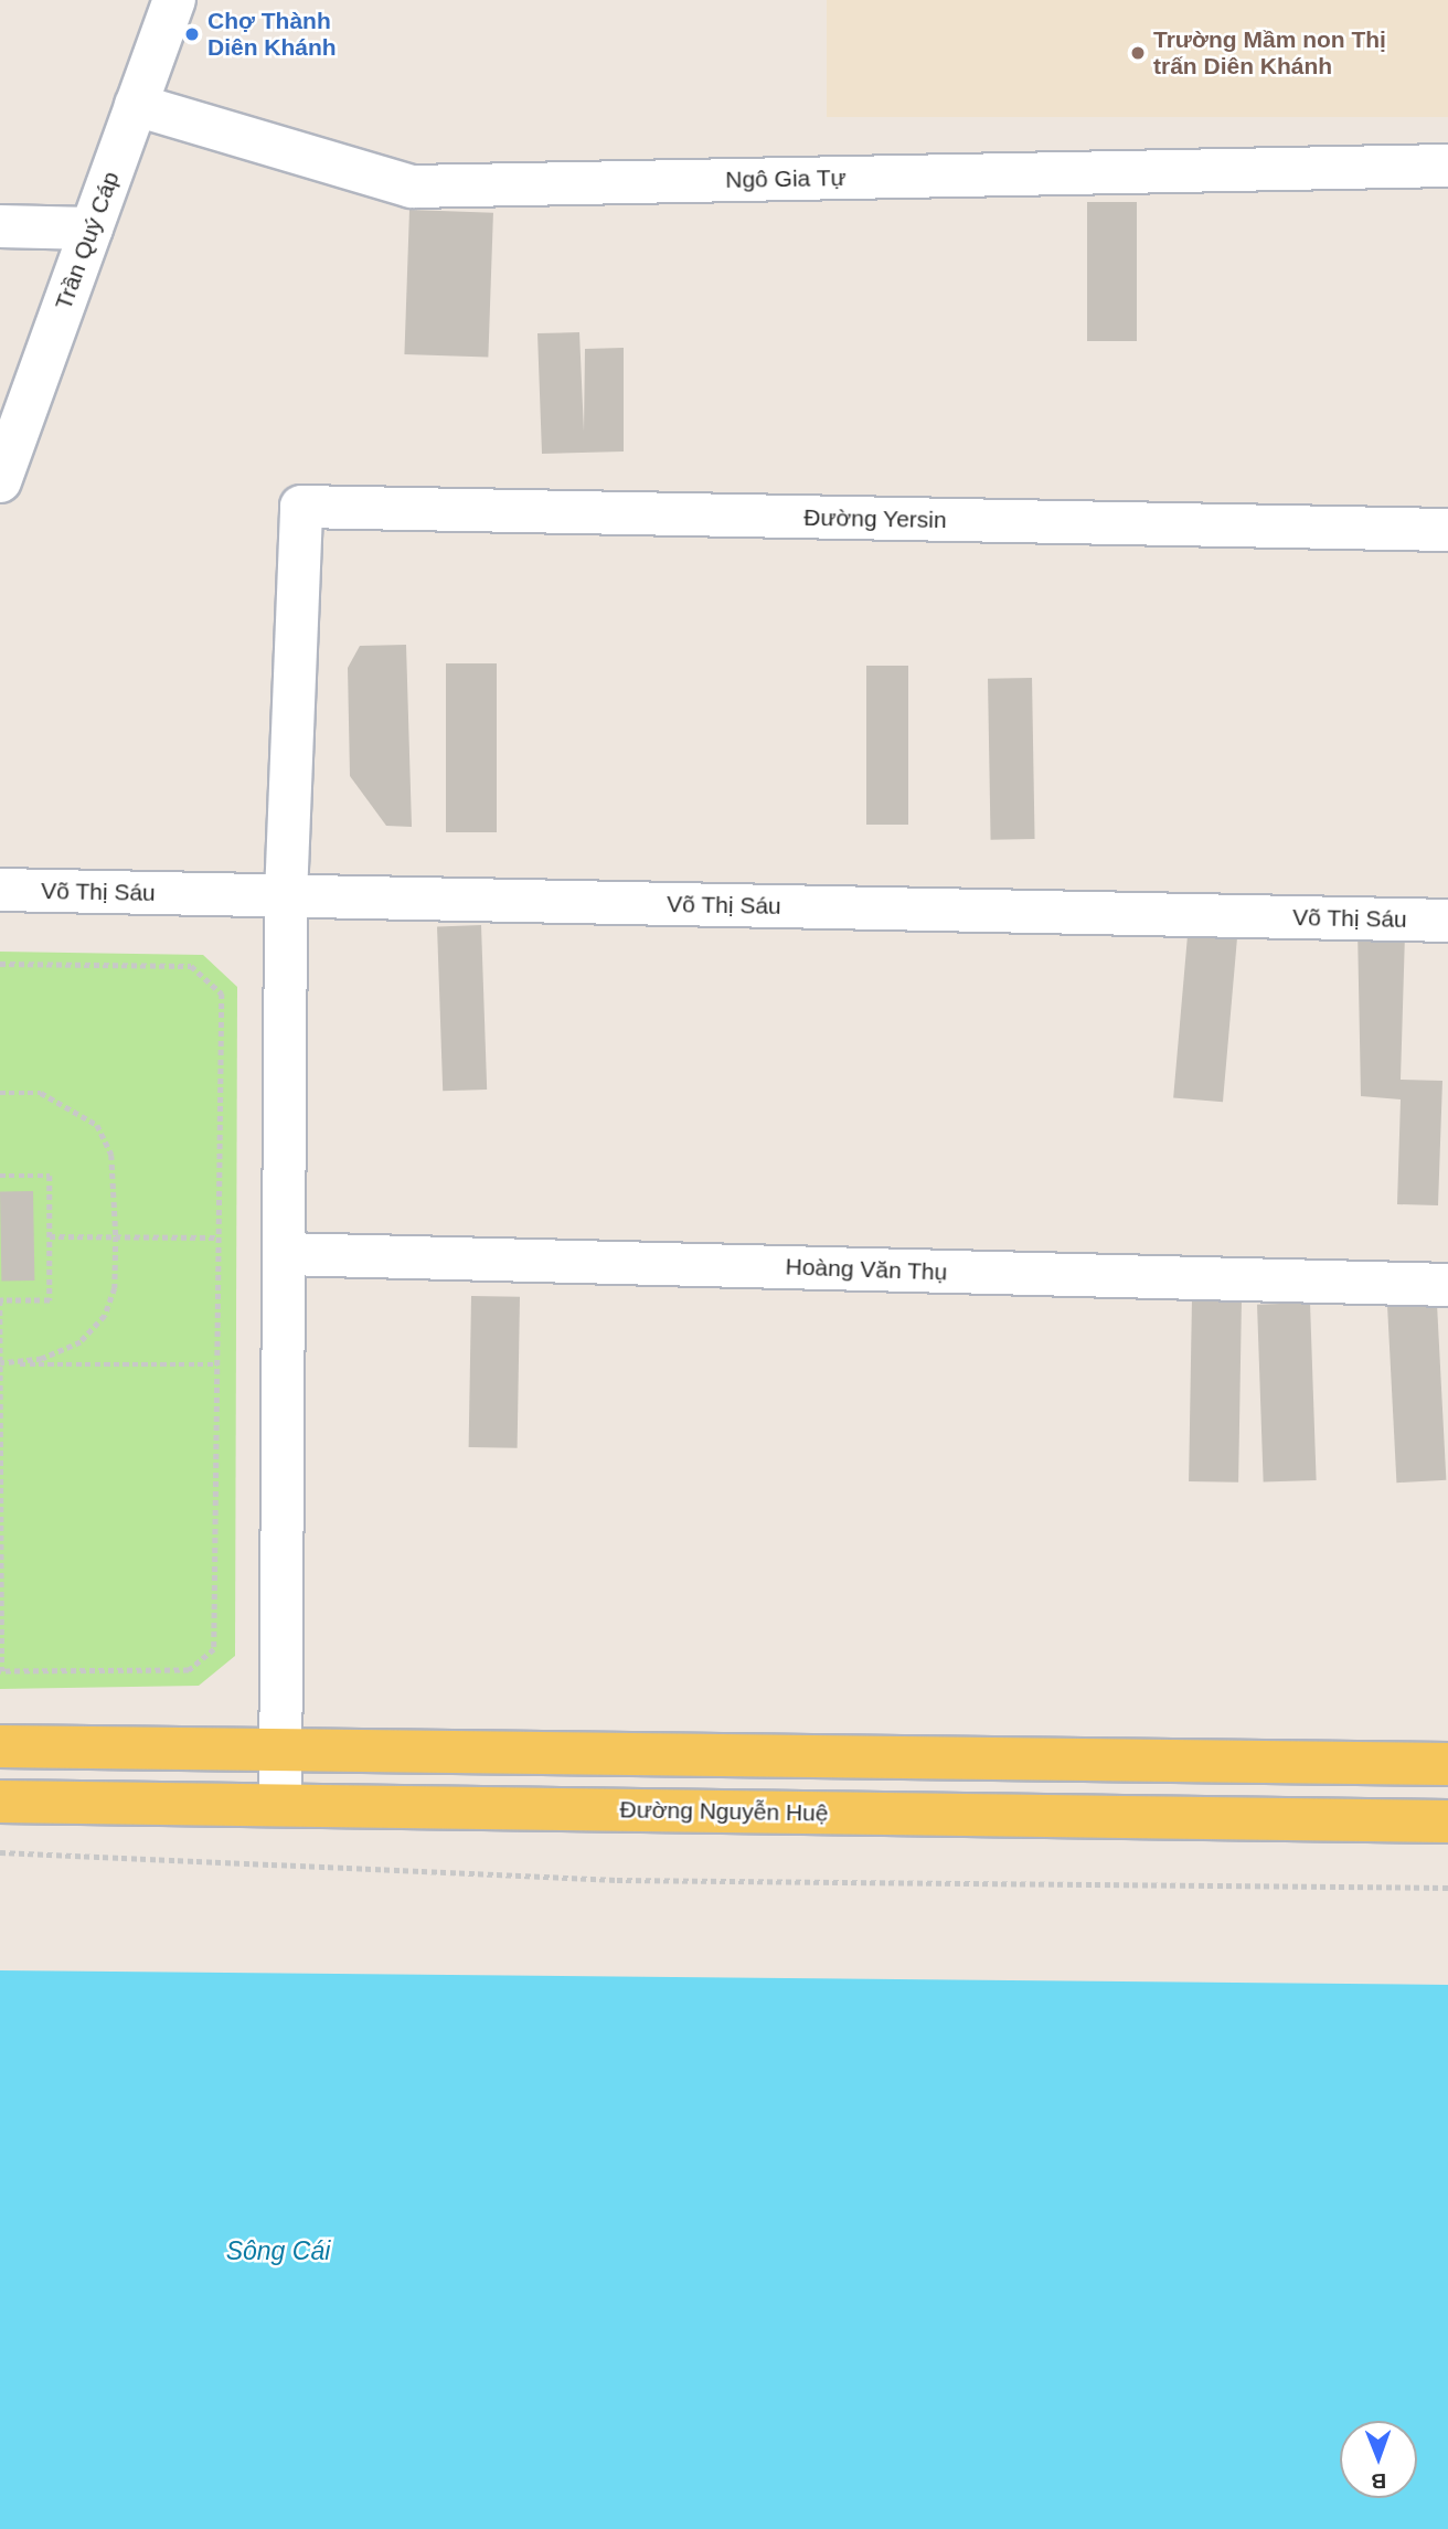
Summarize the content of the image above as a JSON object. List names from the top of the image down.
{
  "streets": {
    "main road": ["Đường Nguyễn Huệ"],
    "street": [
      "Ngô Gia Tự",
      "Trần Quý Cáp",
      "Đường Yersin",
      "Võ Thị Sáu",
      "Hoàng Văn Thụ"
    ]
  },
  "crossings": [
    ["Ngô Gia Tự", "Trần Quý Cáp"],
    ["Đường Yersin", "Võ Thị Sáu"]
  ],
  "water": ["Sông Cái"],
  "places": ["Chợ Thành Diên Khánh", "Trường Mầm non Thị trấn Diên Khánh"],
  "north": "bottom"
}
